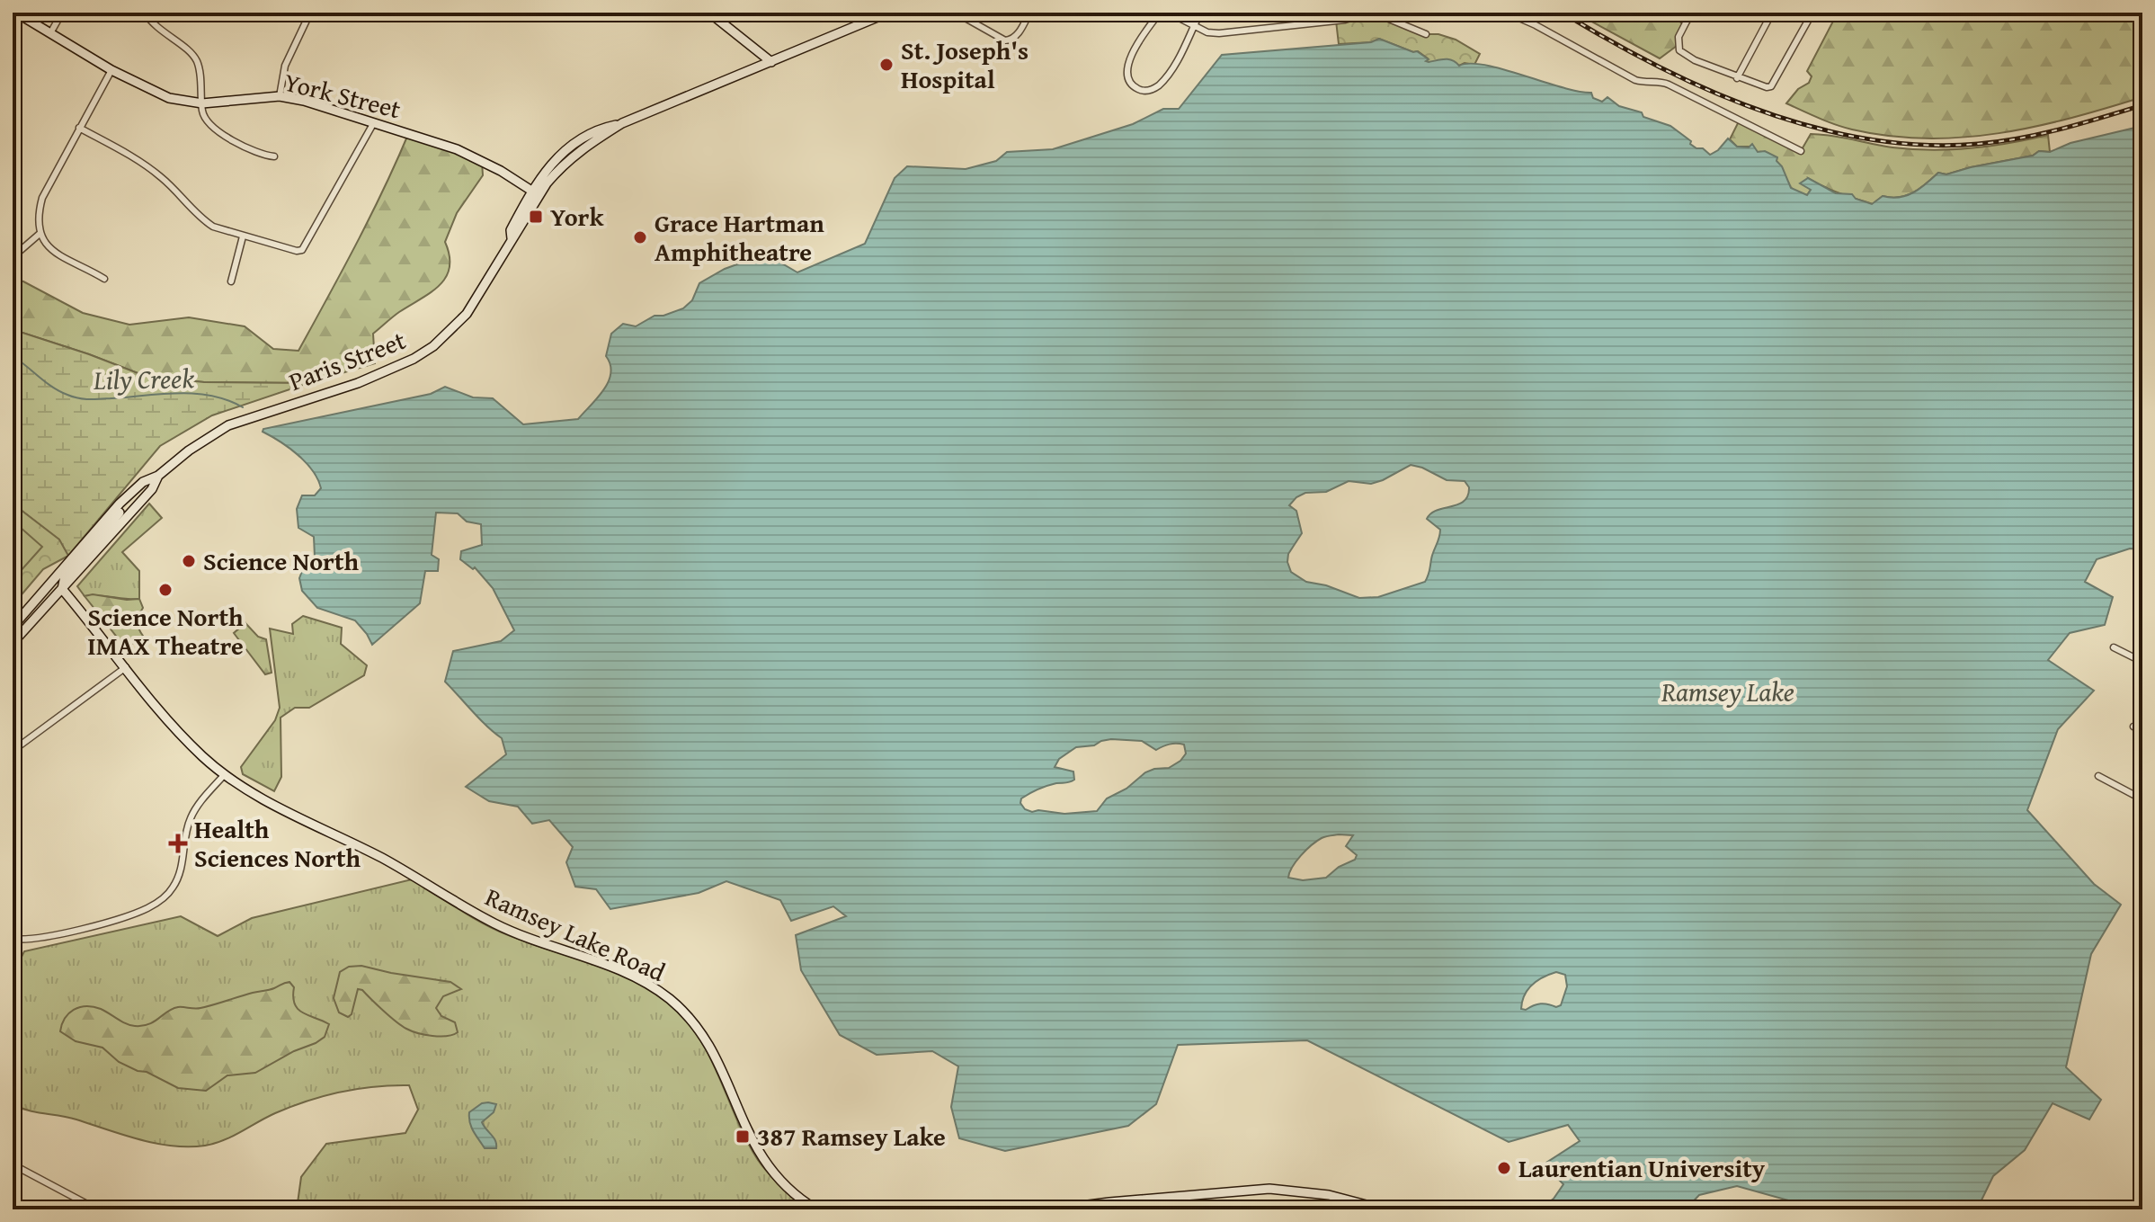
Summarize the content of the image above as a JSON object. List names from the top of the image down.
{
  "streets": {
    "street": ["York Street", "Paris Street", "Ramsey Lake Road"]
  },
  "crossings": [
    ["York Street", "Paris Street"],
    ["Paris Street", "Ramsey Lake Road"]
  ],
  "water": ["Lily Creek", "Ramsey Lake"],
  "places": {
    "other": [
      "St. Joseph's Hospital",
      "Grace Hartman Amphitheatre",
      "Science North",
      "Science North IMAX Theatre",
      "Laurentian University"
    ],
    "transit": ["York", "387 Ramsey Lake"],
    "health": ["Health Sciences North"]
  }
}
